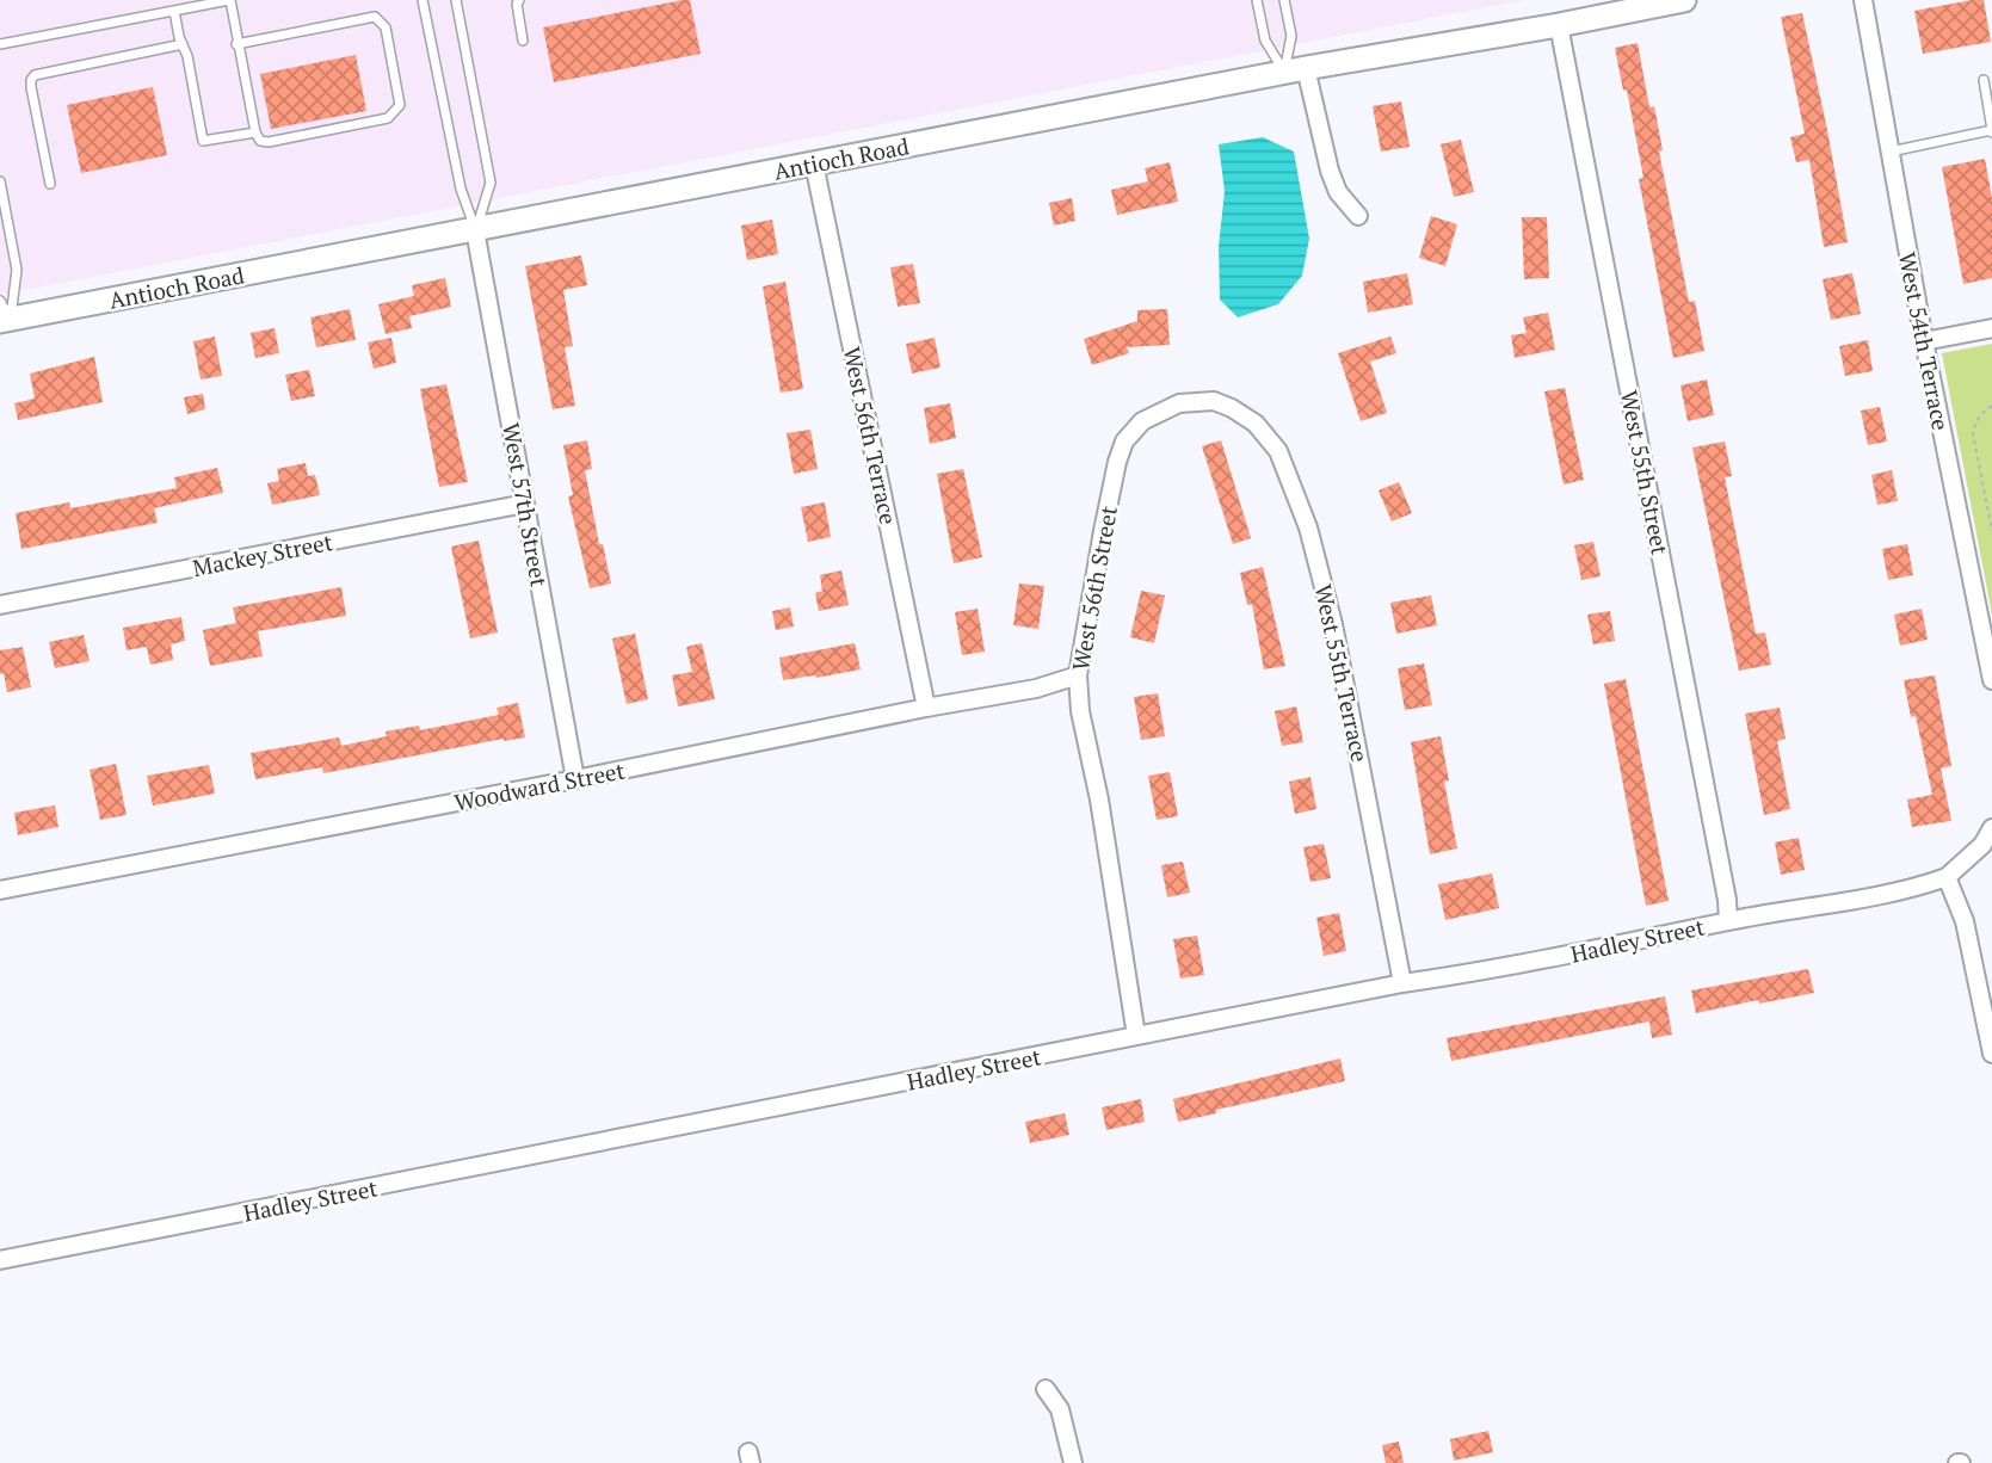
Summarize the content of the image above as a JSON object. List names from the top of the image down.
{
  "streets": {
    "main road": ["Antioch Road"],
    "street": [
      "West 54th Terrace",
      "West 56th Terrace",
      "West 55th Street",
      "West 57th Street",
      "Mackey Street",
      "West 56th Street",
      "West 55th Terrace",
      "Woodward Street",
      "Hadley Street"
    ]
  },
  "crossings": [
    ["Antioch Road", "West 56th Terrace"],
    ["Antioch Road", "West 55th Street"],
    ["Antioch Road", "West 57th Street"],
    ["West 56th Terrace", "Woodward Street"],
    ["West 55th Street", "Hadley Street"],
    ["West 57th Street", "Mackey Street"],
    ["West 57th Street", "Woodward Street"],
    ["West 56th Street", "West 55th Terrace"],
    ["West 56th Street", "Woodward Street"],
    ["West 56th Street", "Hadley Street"],
    ["West 55th Terrace", "Hadley Street"]
  ]
}
